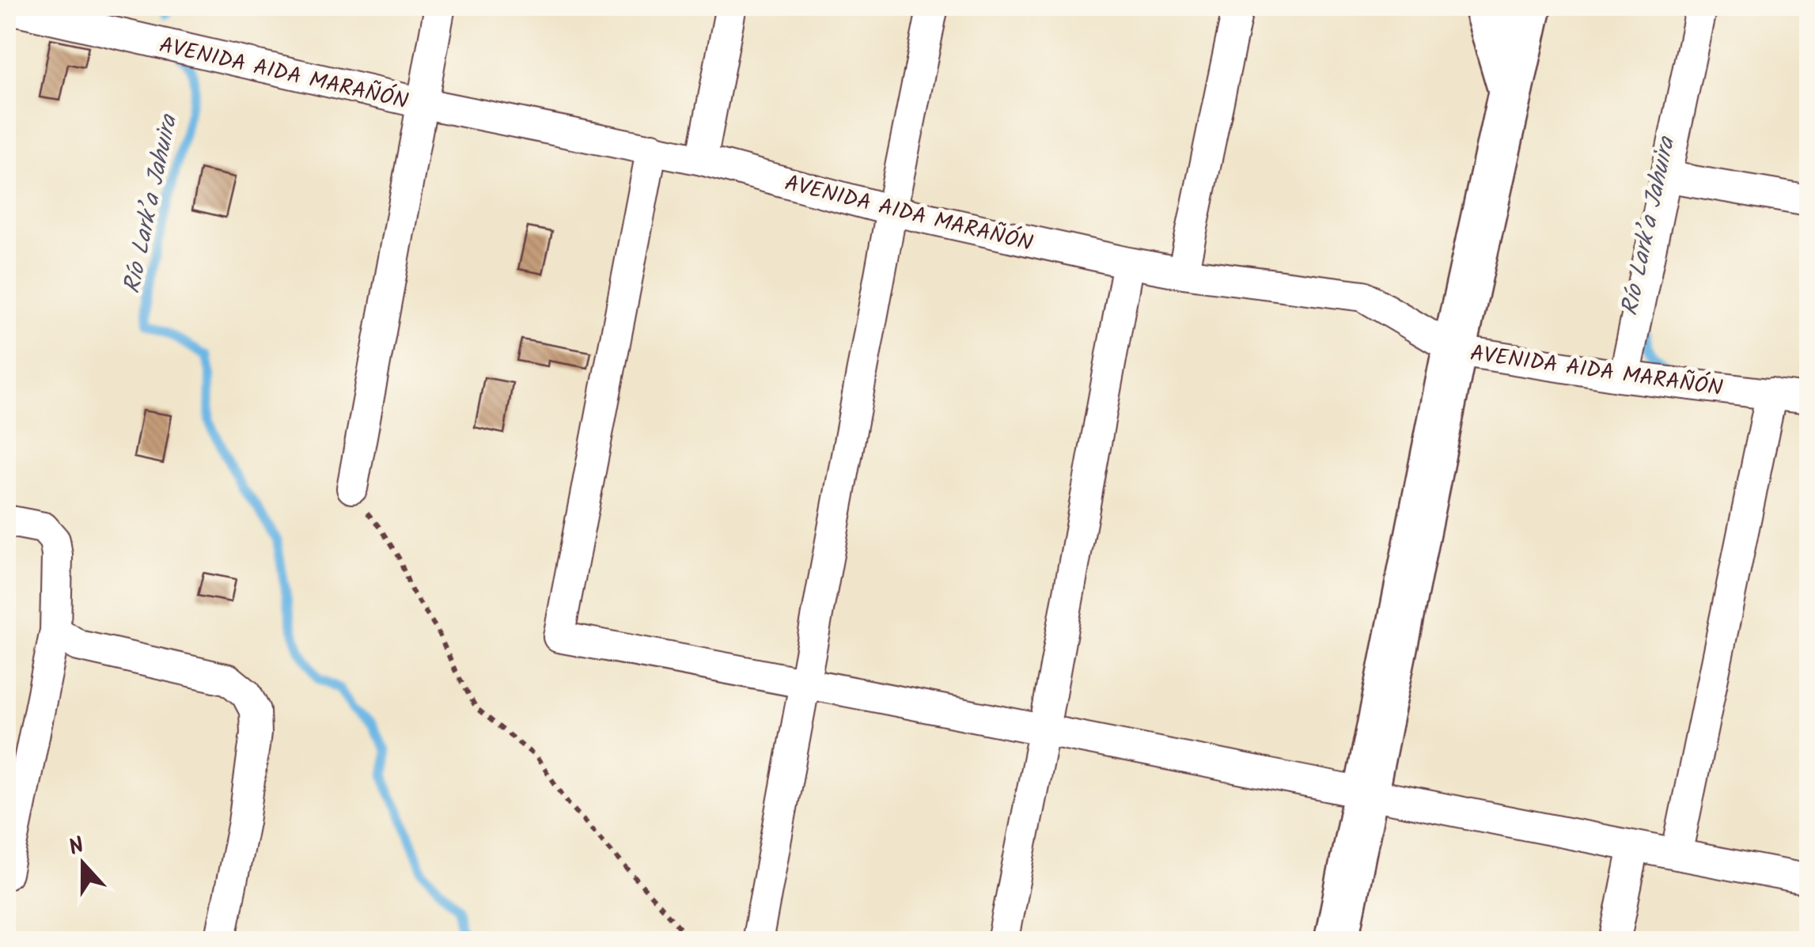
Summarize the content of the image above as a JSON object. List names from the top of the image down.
{
  "streets": {
    "street": ["AVENIDA AIDA MARAÑÓN"]
  },
  "water": ["Río Lark’a Jahuira"],
  "north": "top"
}
